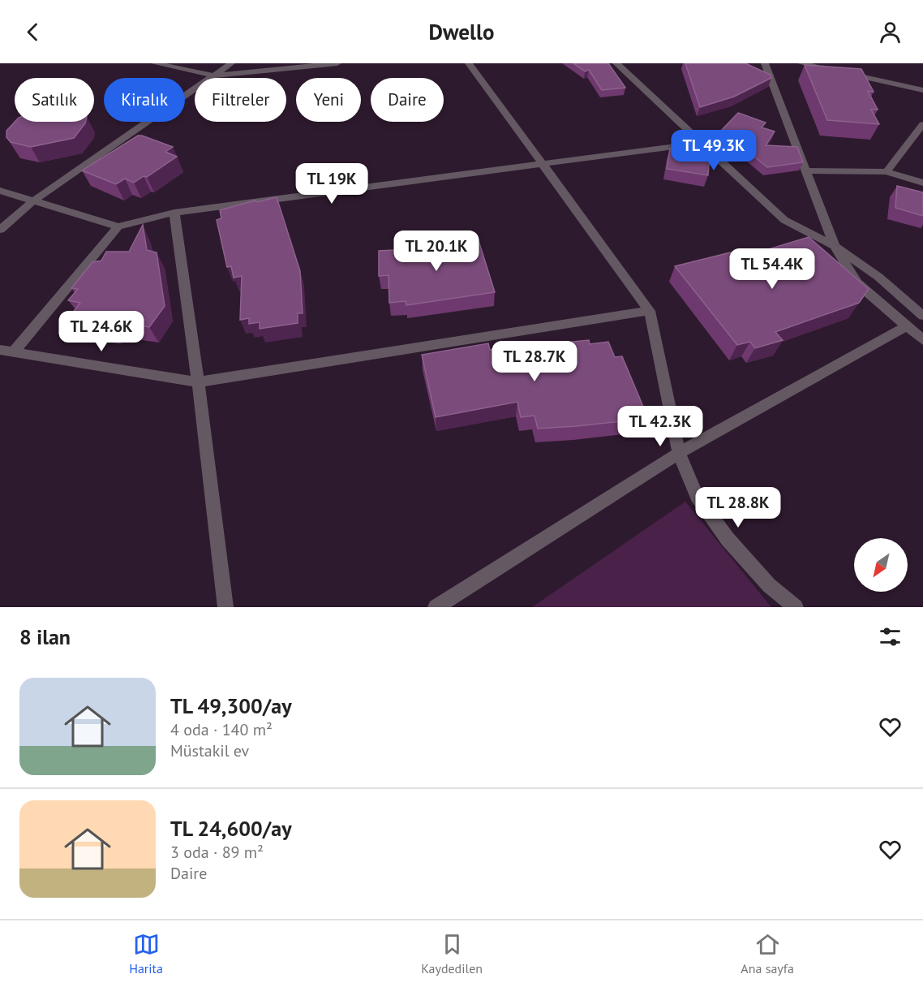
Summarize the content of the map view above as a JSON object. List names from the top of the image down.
{
  "north": "bottom left",
  "page": {
    "header": "Dwello",
    "chip": [
      "Satılık",
      "Kiralık",
      "Filtreler",
      "Yeni",
      "Daire"
    ],
    "price": [
      "TL 49.3K",
      "TL 19K",
      "TL 20.1K",
      "TL 54.4K",
      "TL 24.6K",
      "TL 28.7K",
      "TL 42.3K",
      "TL 28.8K"
    ],
    "heading": "8 ilan",
    "list": [
      {
        "name": "TL 49,300/ay",
        "note": "4 oda · 140 m² · Müstakil ev"
      },
      {
        "name": "TL 24,600/ay",
        "note": "3 oda · 89 m² · Daire"
      }
    ],
    "tabs": ["Harita", "Kaydedilen", "Ana sayfa"]
  }
}
